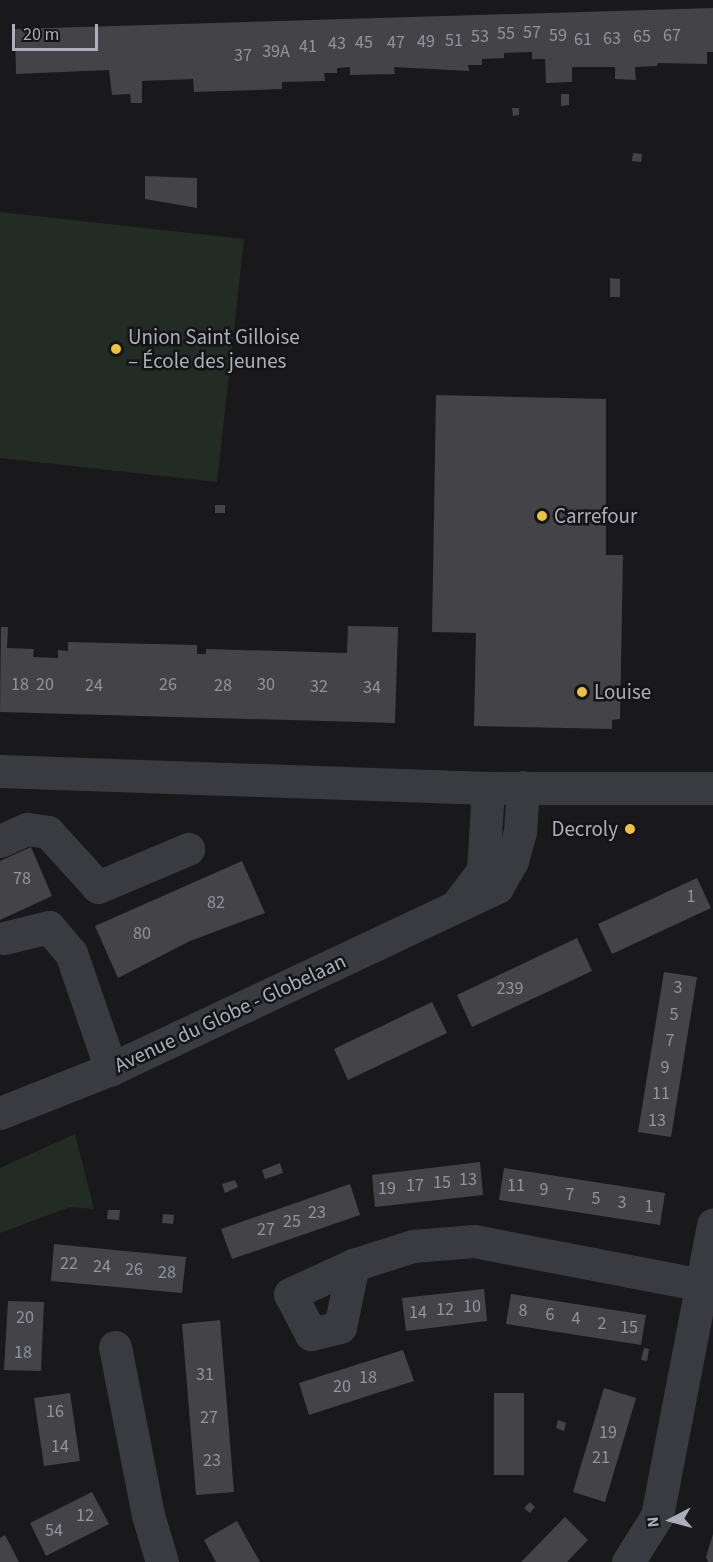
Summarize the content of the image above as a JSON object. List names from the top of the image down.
{
  "streets": {
    "street": ["Avenue du Globe - Globelaan"]
  },
  "places": [
    "Union Saint Gilloise – École des jeunes",
    "Carrefour",
    "Louise",
    "Decroly"
  ],
  "house_numbers": [
    "57",
    "55",
    "59",
    "67",
    "53",
    "65",
    "63",
    "61",
    "51",
    "49",
    "45",
    "47",
    "43",
    "41",
    "39A",
    "37",
    "18",
    "20",
    "26",
    "30",
    "24",
    "28",
    "32",
    "34",
    "78",
    "1",
    "82",
    "80",
    "3",
    "239",
    "5",
    "7",
    "9",
    "11",
    "13",
    "13",
    "15",
    "17",
    "11",
    "19",
    "9",
    "7",
    "5",
    "3",
    "1",
    "23",
    "25",
    "27",
    "22",
    "24",
    "26",
    "28",
    "10",
    "12",
    "8",
    "14",
    "6",
    "20",
    "4",
    "2",
    "15",
    "18",
    "31",
    "18",
    "20",
    "16",
    "27",
    "19",
    "14",
    "21",
    "23",
    "12",
    "54"
  ],
  "scale_bar": "20 m",
  "north": "left"
}
